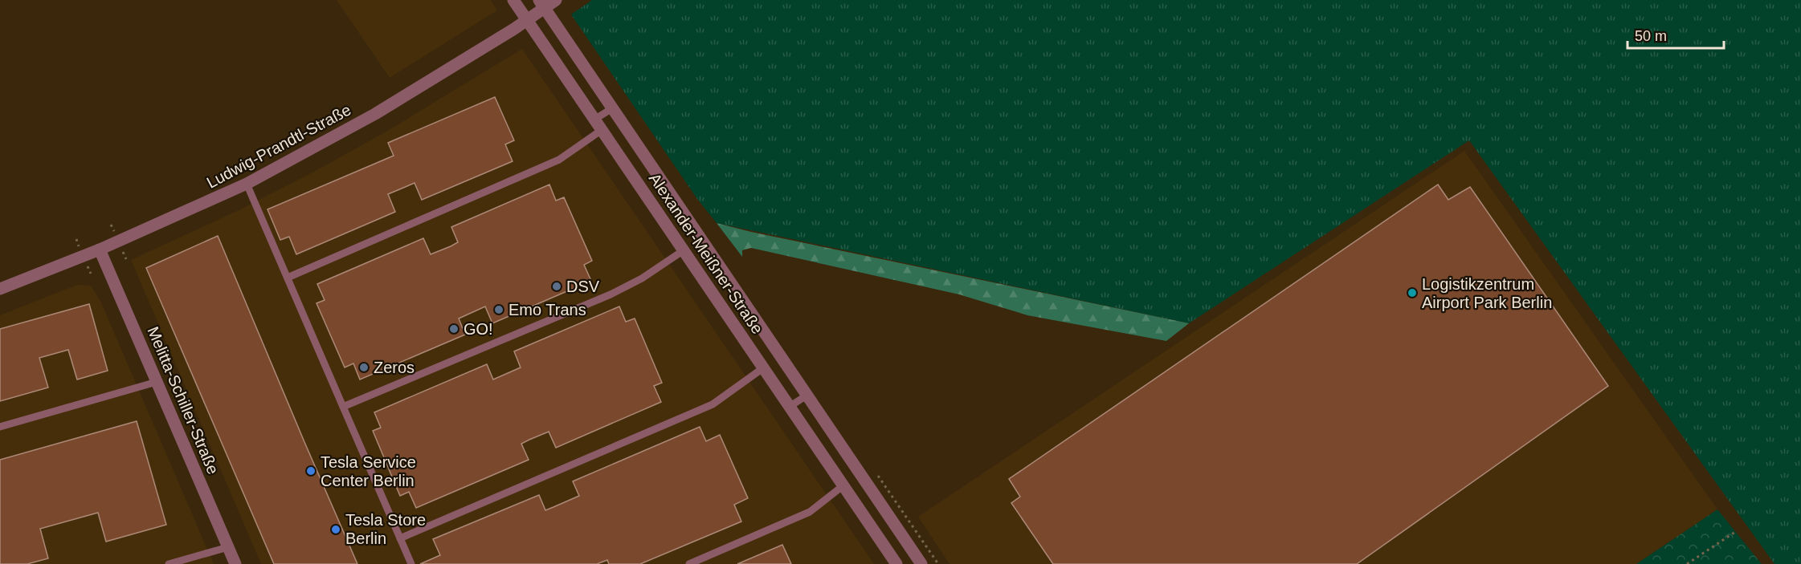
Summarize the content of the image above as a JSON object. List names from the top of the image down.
{
  "streets": {
    "street": ["Ludwig-Prandtl-Straße", "Alexander-Meißner-Straße", "Melitta-Schiller-Straße"]
  },
  "crossings": [
    ["Ludwig-Prandtl-Straße", "Alexander-Meißner-Straße"],
    ["Ludwig-Prandtl-Straße", "Melitta-Schiller-Straße"]
  ],
  "places": [
    "DSV",
    "Logistikzentrum Airport Park Berlin",
    "Emo Trans",
    "GO!",
    "Zeros",
    "Tesla Service Center Berlin",
    "Tesla Store Berlin"
  ],
  "scale_bar": "50 m"
}
